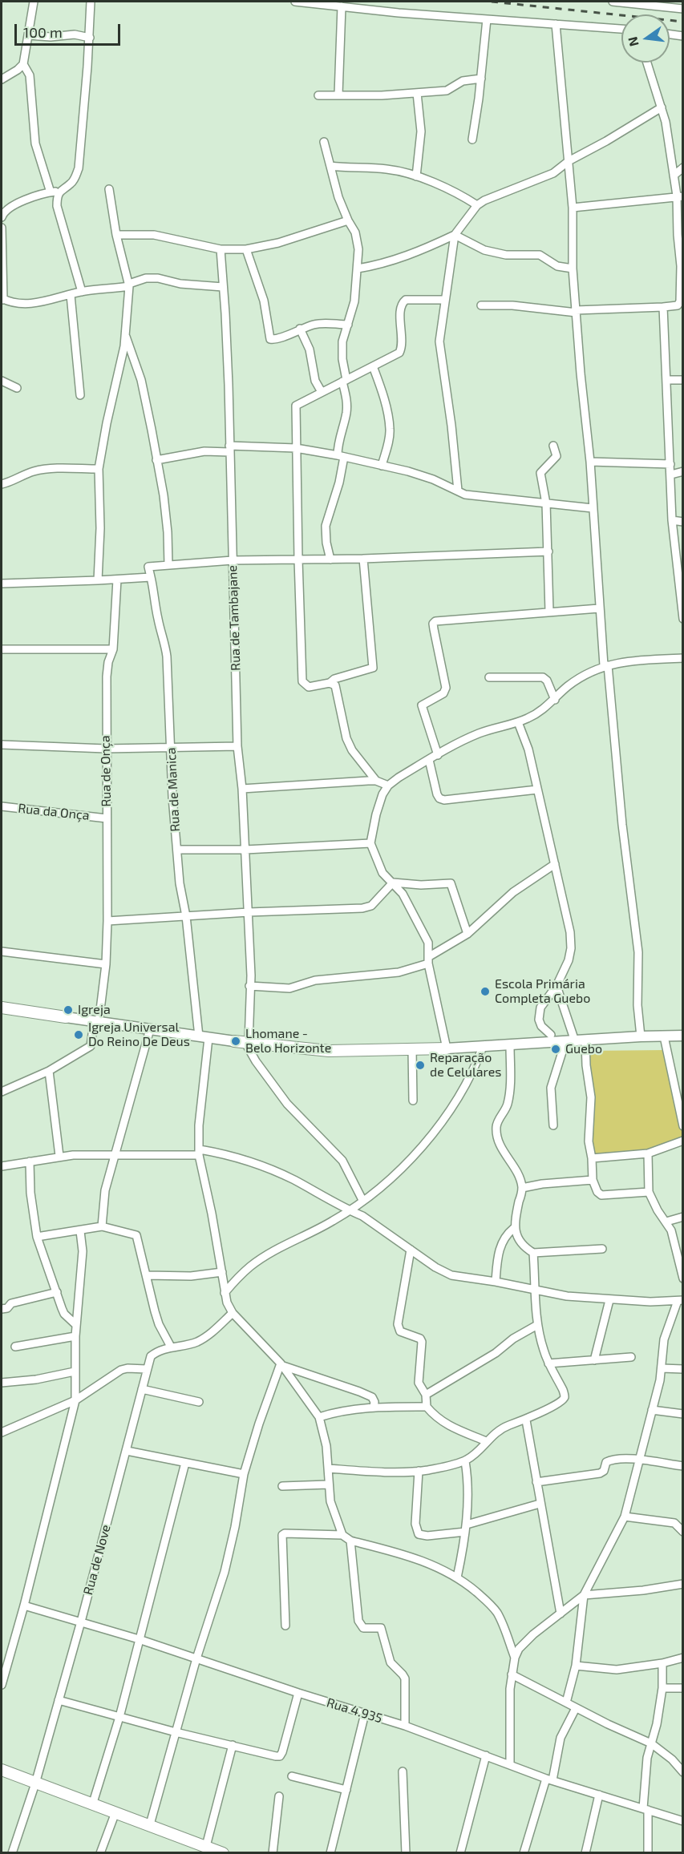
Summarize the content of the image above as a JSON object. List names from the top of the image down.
{
  "streets": {
    "street": [
      "Rua de Tambajane",
      "Rua de Onça",
      "Rua de Manica",
      "Rua da Onça",
      "Rua de Nove",
      "Rua 4.935"
    ]
  },
  "crossings": [
    ["Rua de Onça", "Rua da Onça"],
    ["Rua de Manica", "Rua de Nove"],
    ["Rua de Nove", "Rua 4.935"]
  ],
  "places": [
    "Escola Primária Completa Guebo",
    "Igreja",
    "Igreja Universal Do Reino De Deus",
    "Lhomane - Belo Horizonte",
    "Guebo",
    "Reparação de Celulares"
  ],
  "scale_bar": "100 m",
  "north": "left"
}
